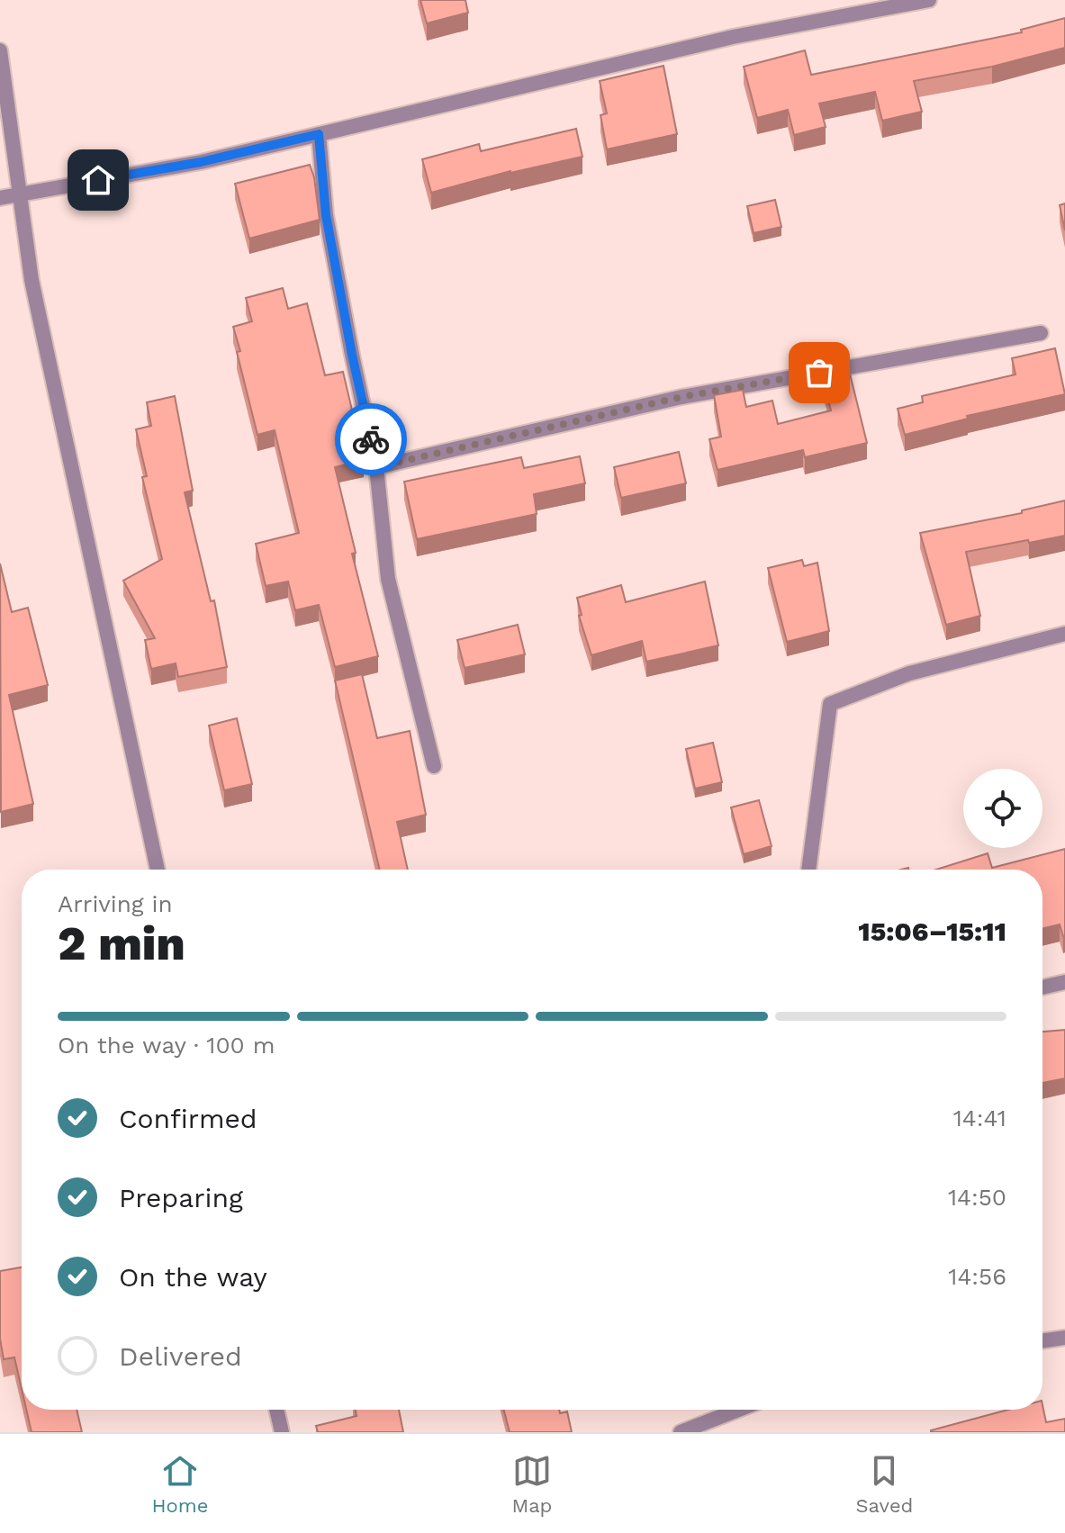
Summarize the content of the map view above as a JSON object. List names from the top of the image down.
{
  "page": {
    "heading": ["2 min", "Arriving in", "15:06–15:11"],
    "bar": "On the way · 100 m",
    "list": [
      ["Confirmed", "14:41"],
      ["Preparing", "14:50"],
      ["On the way", "14:56"],
      "Delivered"
    ],
    "tabs": ["Home", "Map", "Saved"]
  }
}
